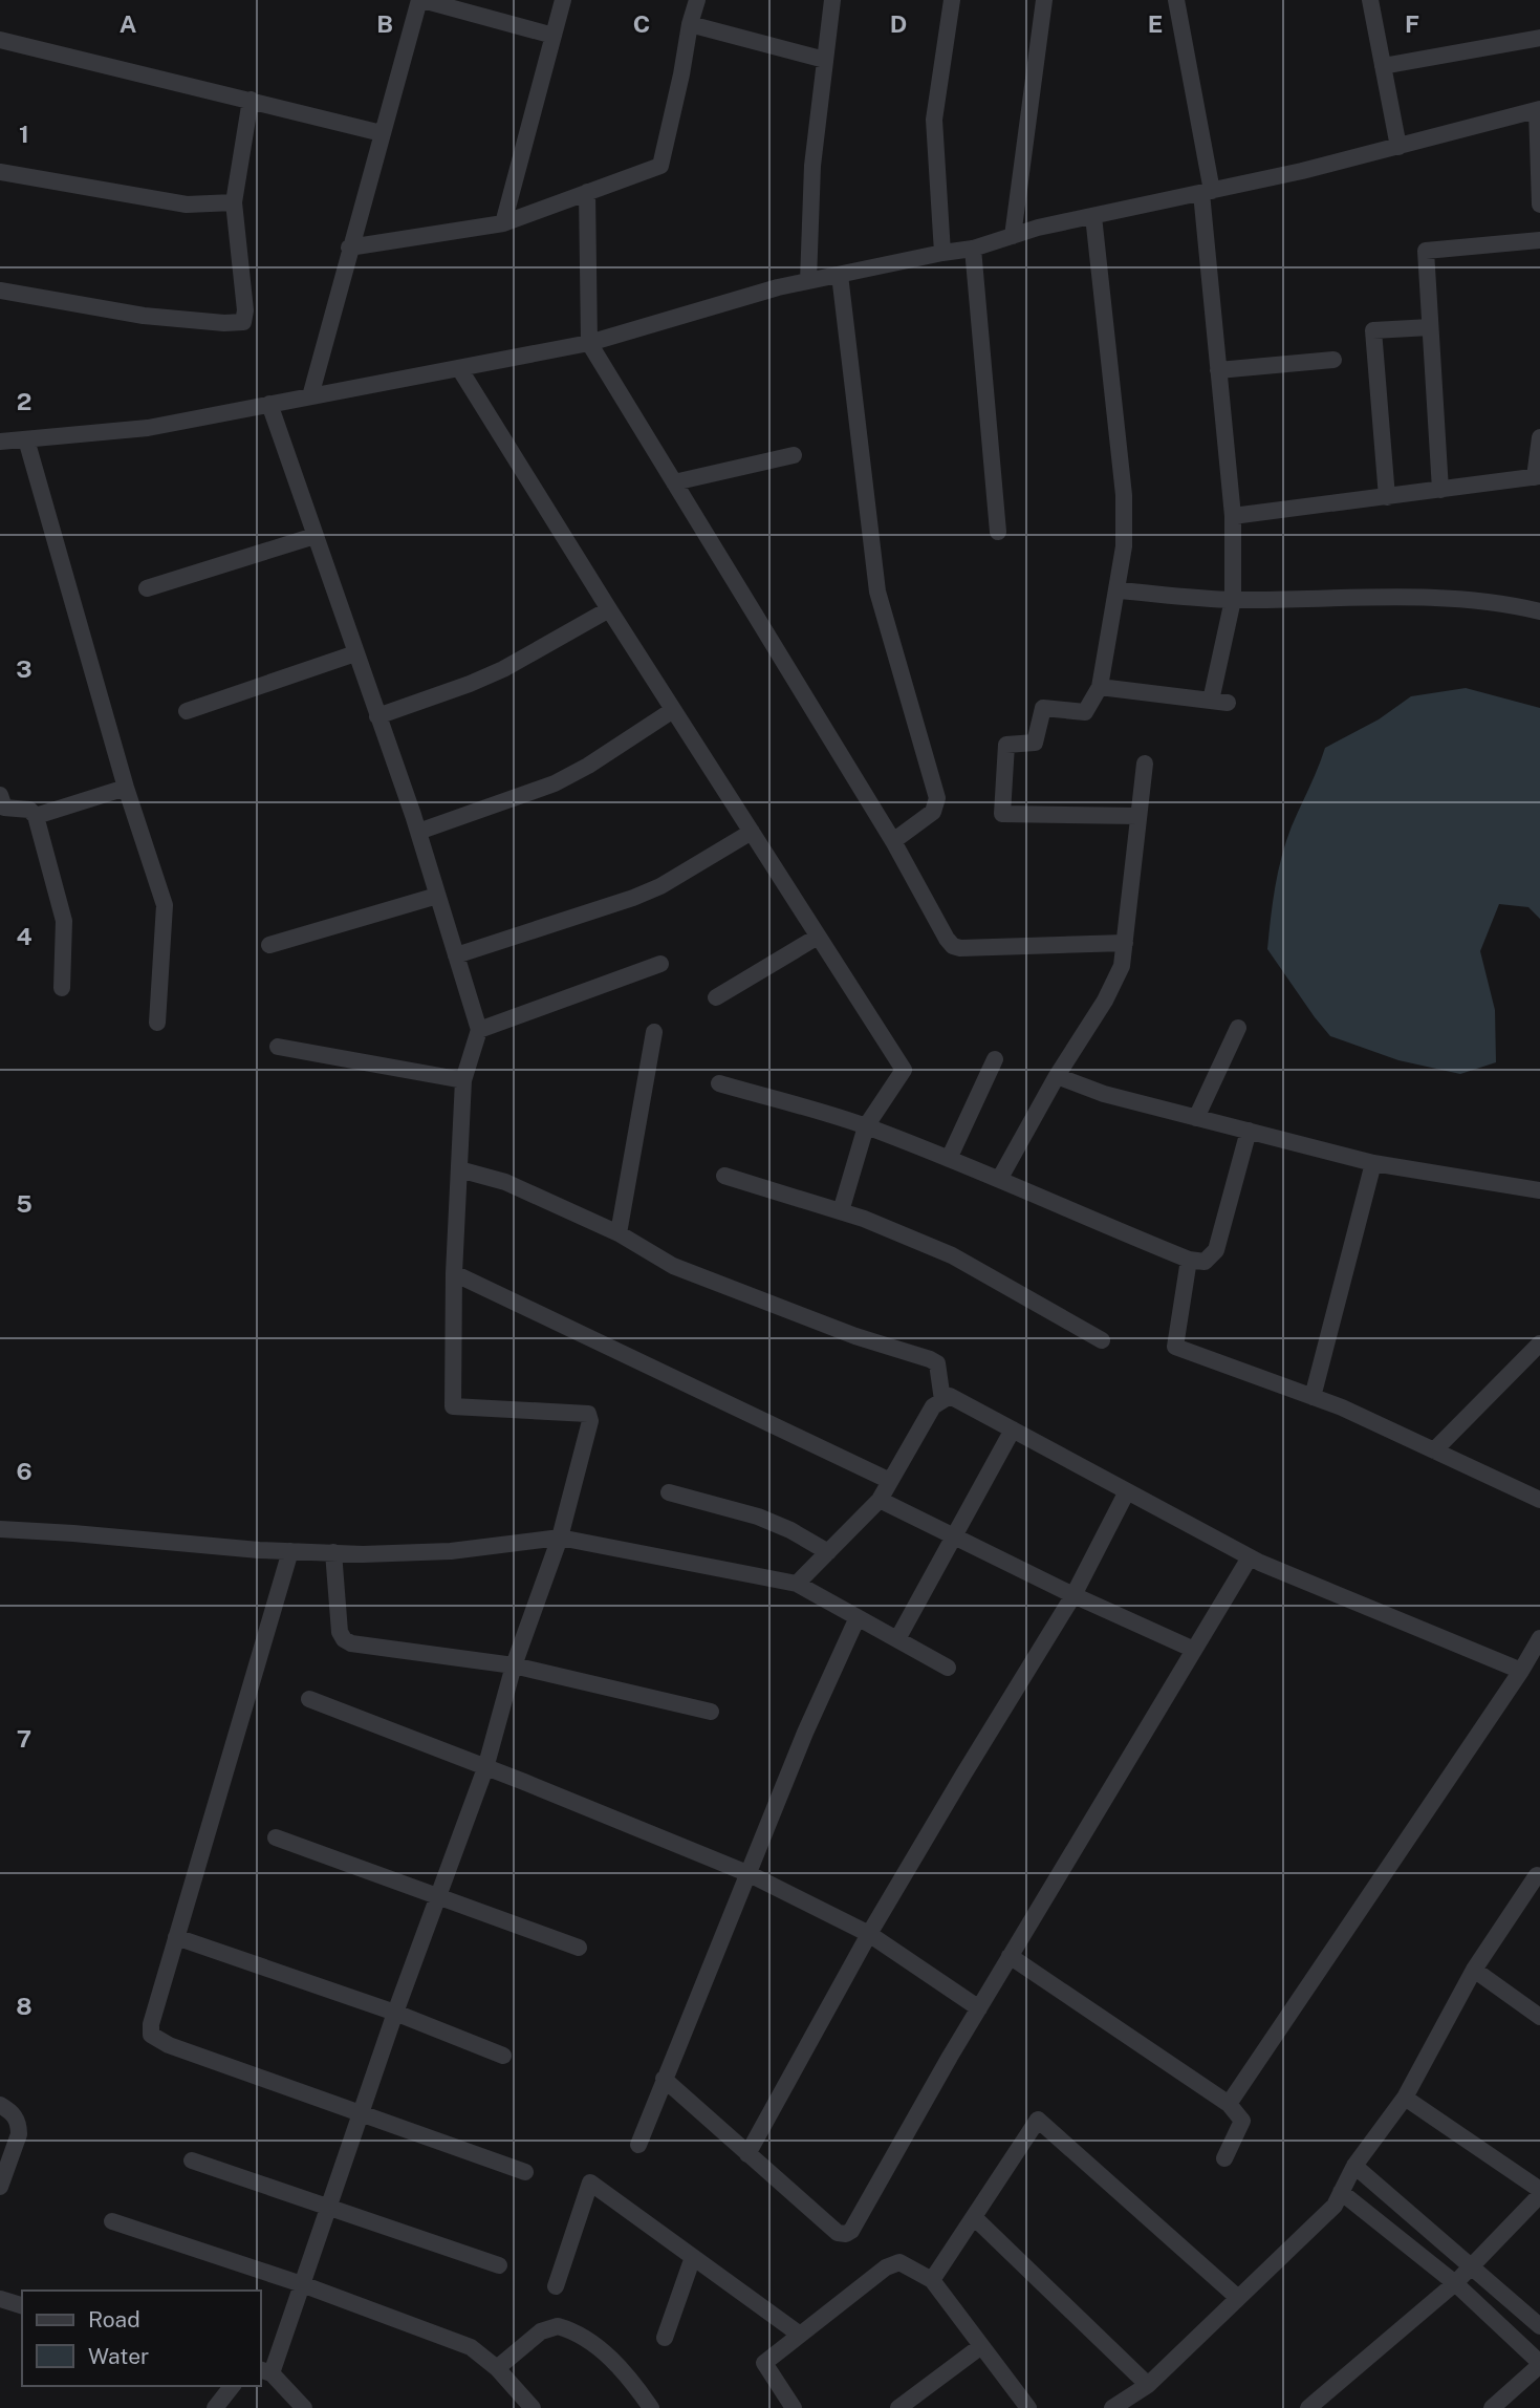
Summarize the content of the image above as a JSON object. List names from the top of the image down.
{
  "legend": ["Road", "Water"],
  "grid": {
    "columns": [
      "A",
      "B",
      "C",
      "D",
      "E",
      "F"
    ],
    "rows": [
      "1",
      "2",
      "3",
      "4",
      "5",
      "6",
      "7",
      "8"
    ]
  }
}
